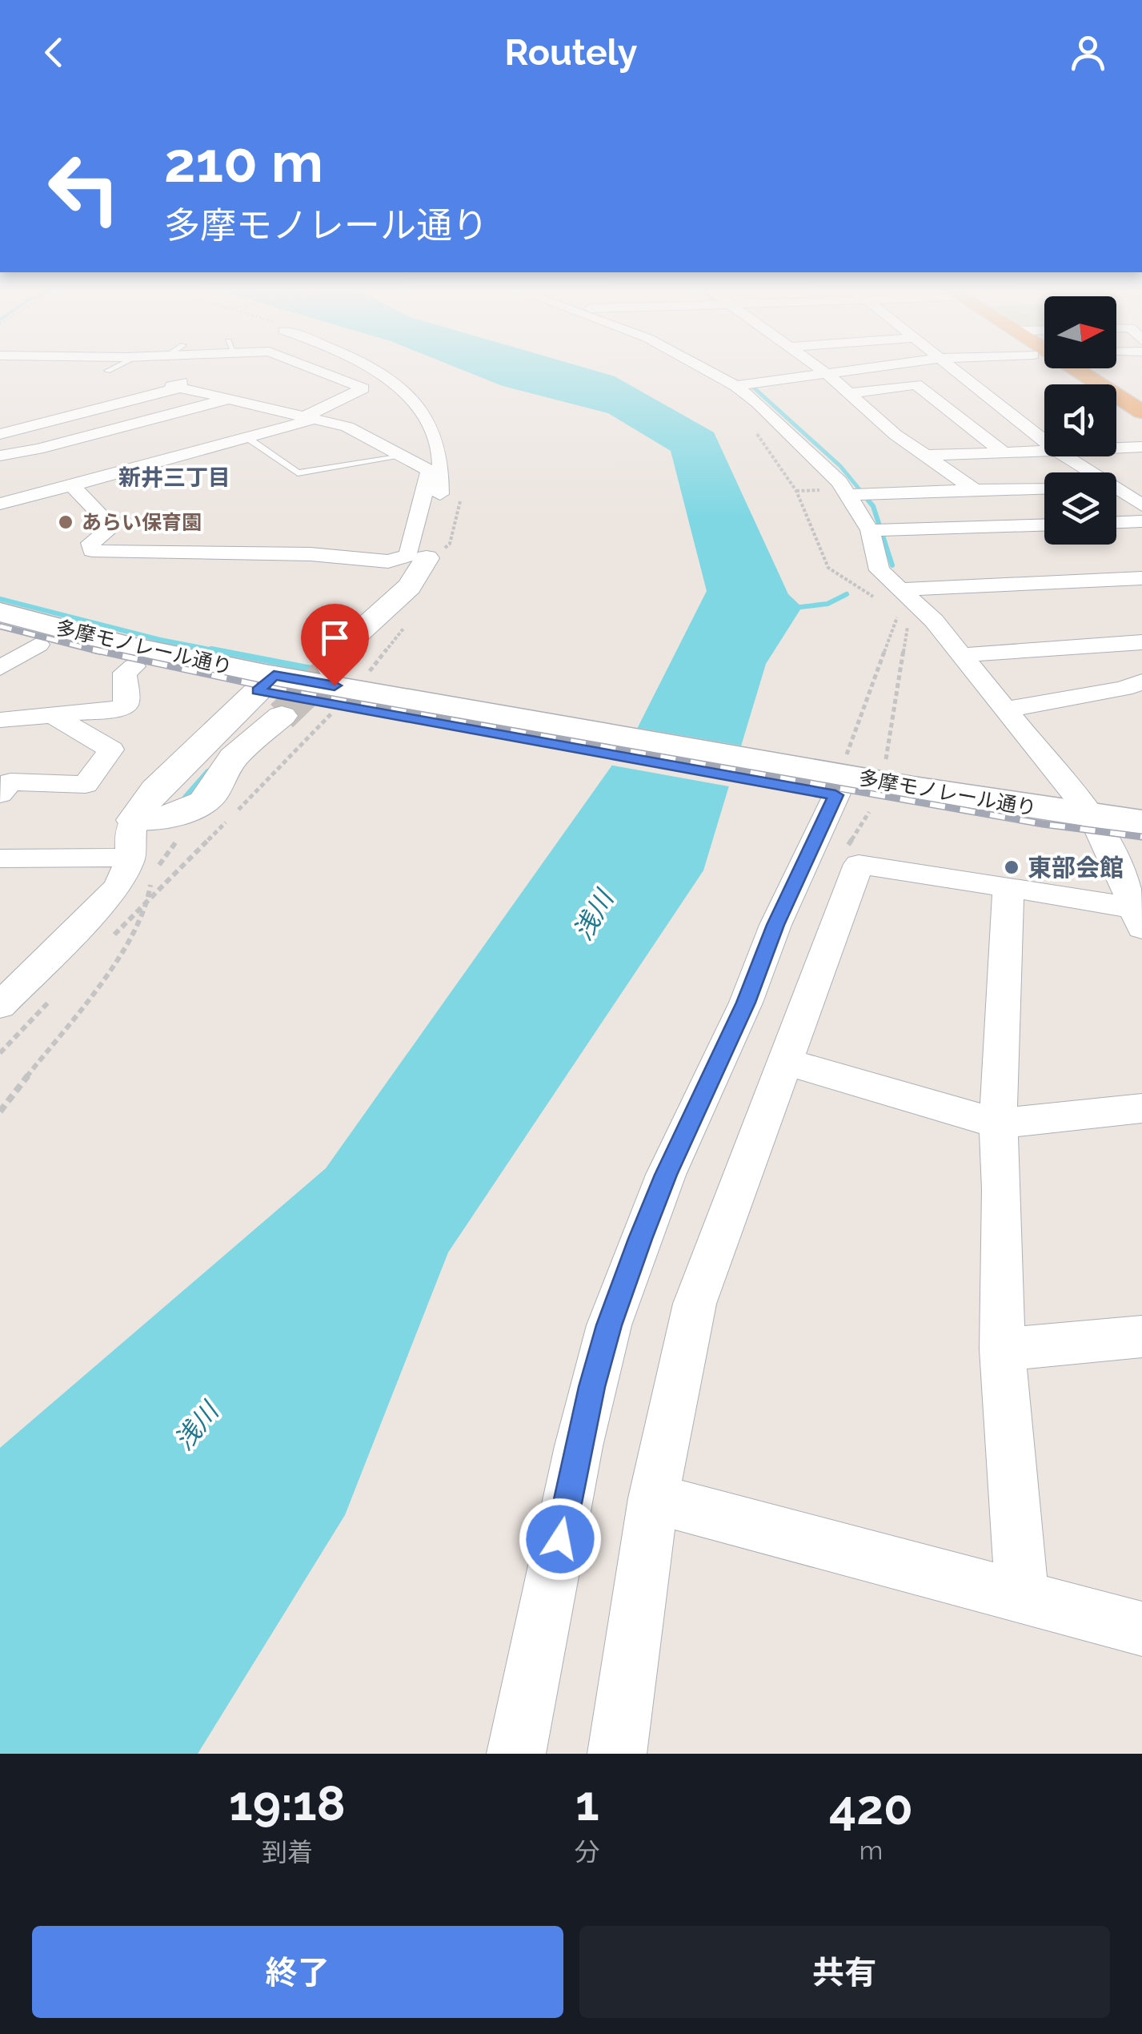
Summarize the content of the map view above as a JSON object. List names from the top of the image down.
{
  "streets": {
    "main road": ["多摩モノレール通り"]
  },
  "districts": ["新井三丁目"],
  "water": ["浅川"],
  "places": ["あらい保育園", "東部会館"],
  "north": "right",
  "page": {
    "header": "Routely",
    "turn": ["210 m", "多摩モノレール通り"],
    "eta": [
      "19:18",
      "到着",
      "1",
      "分",
      "420",
      "m"
    ],
    "buttons": ["終了", "共有"]
  }
}
